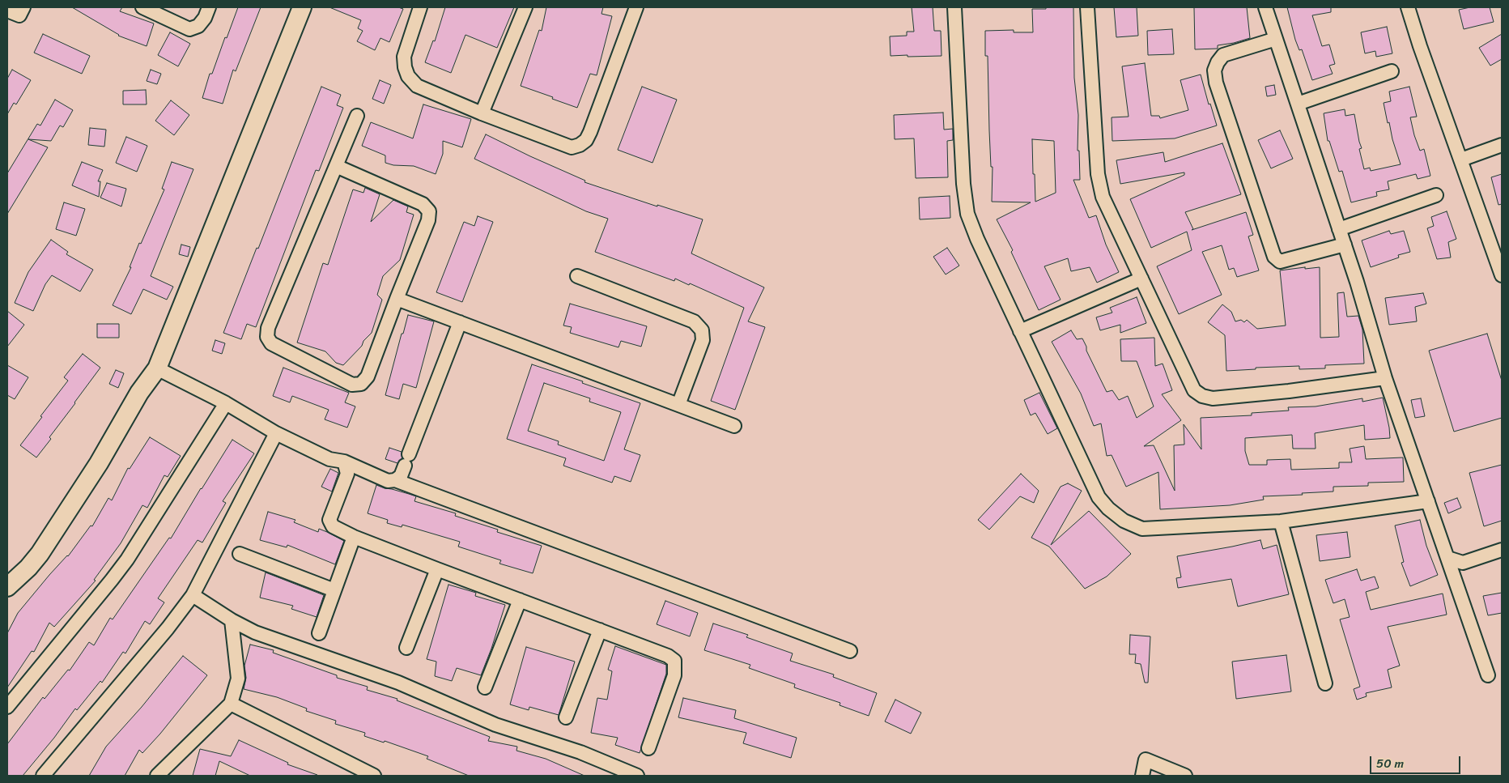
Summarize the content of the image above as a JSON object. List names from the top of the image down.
{
  "scale_bar": "50 m"
}
